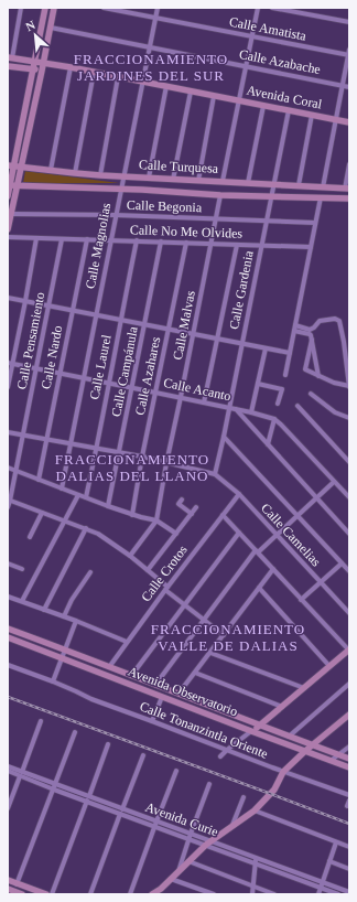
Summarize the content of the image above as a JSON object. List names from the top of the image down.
{
  "streets": {
    "street": [
      "Calle Amatista",
      "Calle Azabache",
      "Avenida Coral",
      "Calle Turquesa",
      "Calle Begonia",
      "Calle No Me Olvides",
      "Calle Magnolias",
      "Calle Gardenia",
      "Calle Malvas",
      "Calle Pensamiento",
      "Calle Nardo",
      "Calle Laurel",
      "Calle Campánula",
      "Calle Azahares",
      "Calle Acanto",
      "Calle Camelias",
      "Calle Crotos",
      "Avenida Observatorio",
      "Calle Tonanzintla Oriente",
      "Avenida Curie"
    ]
  },
  "crossings": [
    ["Calle Amatista", "Calle Magnolias"],
    ["Calle Azabache", "Calle Magnolias"],
    ["Avenida Coral", "Calle Magnolias"],
    ["Avenida Coral", "Calle Gardenia"],
    ["Calle Turquesa", "Calle Magnolias"],
    ["Calle Turquesa", "Calle Gardenia"],
    ["Calle Turquesa", "Calle Malvas"],
    ["Calle Begonia", "Calle Magnolias"],
    ["Calle Begonia", "Calle Gardenia"],
    ["Calle Begonia", "Calle Malvas"],
    ["Calle No Me Olvides", "Calle Magnolias"],
    ["Calle No Me Olvides", "Calle Gardenia"],
    ["Calle No Me Olvides", "Calle Malvas"],
    ["Calle No Me Olvides", "Calle Pensamiento"],
    ["Calle No Me Olvides", "Calle Nardo"],
    ["Calle No Me Olvides", "Calle Laurel"],
    ["Calle No Me Olvides", "Calle Campánula"],
    ["Calle No Me Olvides", "Calle Azahares"],
    ["Calle Magnolias", "Calle Acanto"],
    ["Calle Gardenia", "Calle Acanto"],
    ["Calle Gardenia", "Calle Camelias"],
    ["Calle Malvas", "Calle Acanto"],
    ["Calle Pensamiento", "Calle Acanto"],
    ["Calle Nardo", "Calle Acanto"],
    ["Calle Laurel", "Calle Acanto"],
    ["Calle Campánula", "Calle Acanto"],
    ["Calle Azahares", "Calle Acanto"],
    ["Calle Camelias", "Calle Crotos"],
    ["Calle Crotos", "Avenida Observatorio"]
  ],
  "districts": ["FRACCIONAMIENTO JARDINES DEL SUR", "FRACCIONAMIENTO DALIAS DEL LLANO", "FRACCIONAMIENTO VALLE DE DALIAS"],
  "north": "top left"
}
